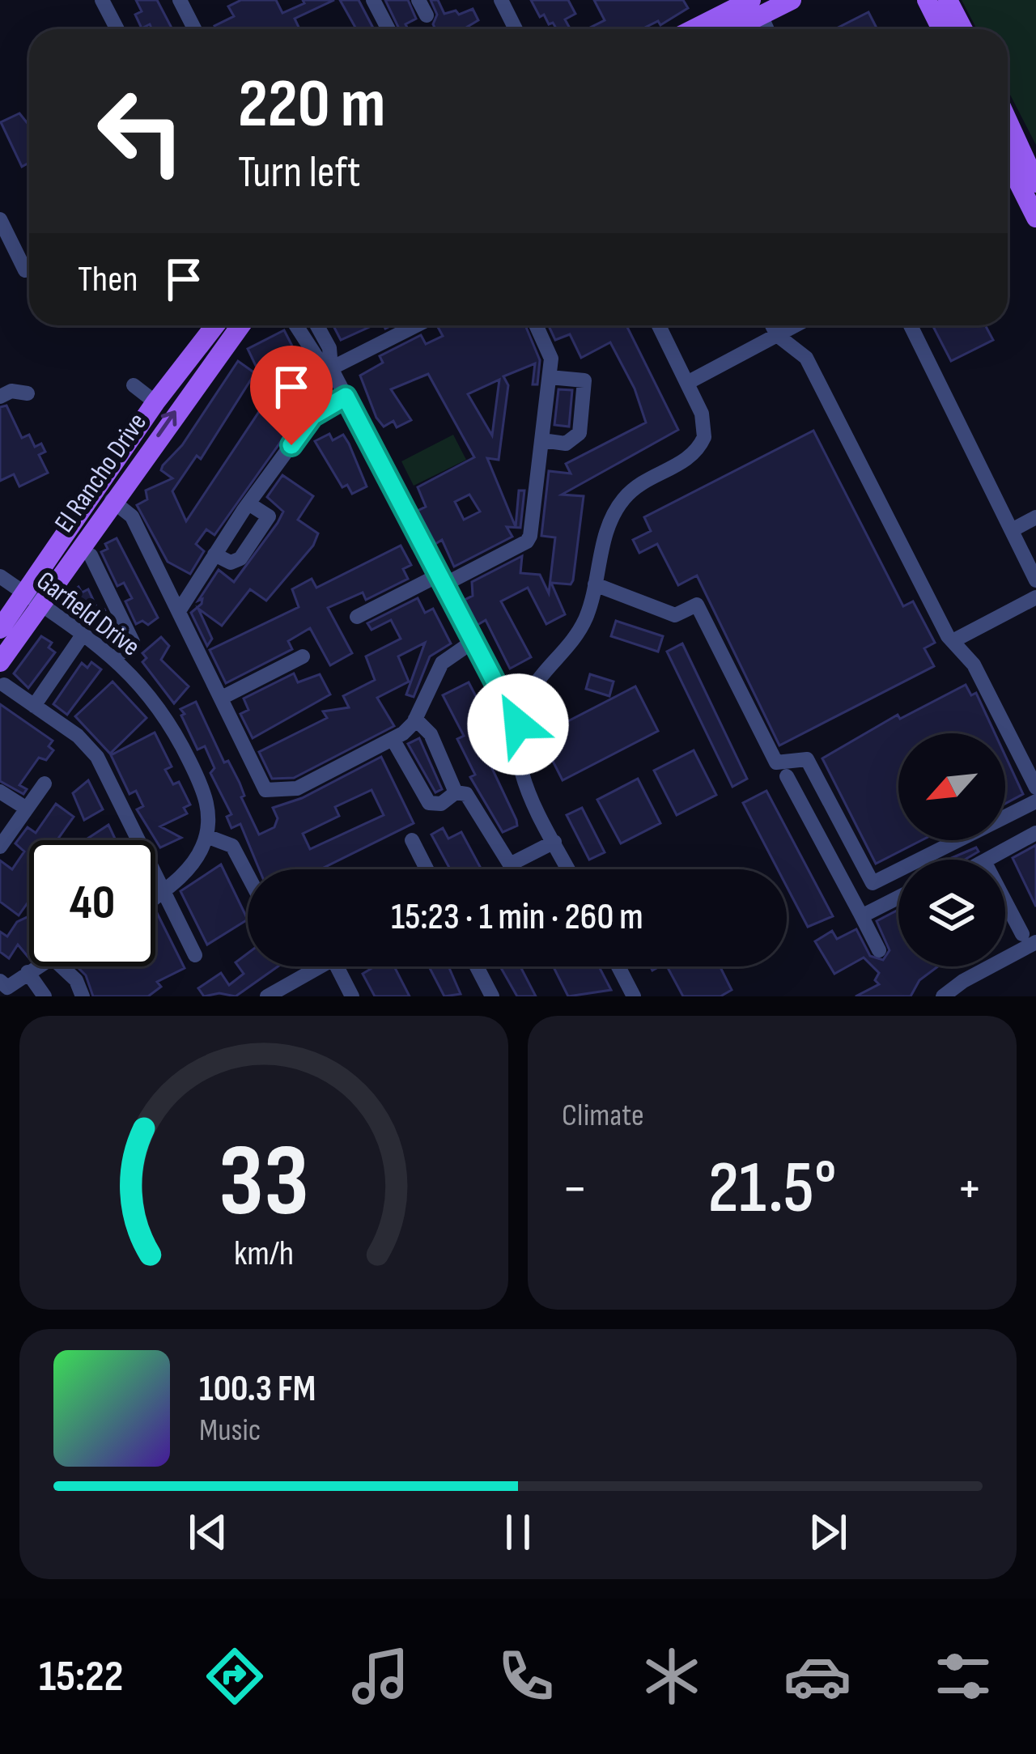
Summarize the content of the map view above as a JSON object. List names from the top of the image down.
{
  "streets": {
    "main road": ["El Rancho Drive"],
    "street": ["Garfield Drive"]
  },
  "crossings": [
    ["El Rancho Drive", "Garfield Drive"]
  ],
  "north": "bottom left",
  "page": {
    "turn": ["220 m", "Turn left"],
    "then": "Then",
    "limit": "40",
    "trip": "15:23 · 1 min · 260 m",
    "tile": "Climate",
    "heat": ["−", "21.5°", "+"],
    "song": ["100.3 FM", "Music"],
    "tabs": "15:22",
    "gauge": ["33", "km/h"]
  }
}
